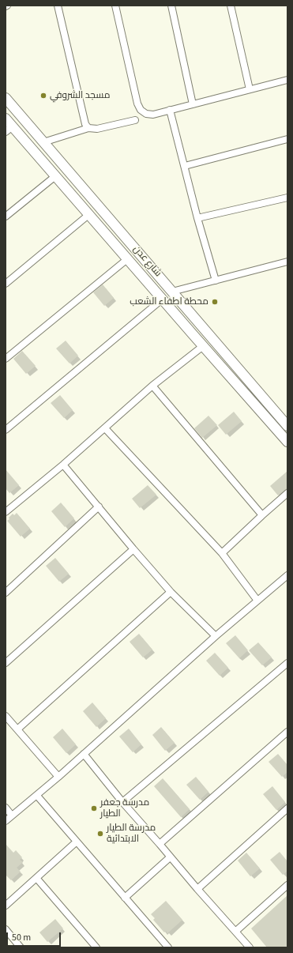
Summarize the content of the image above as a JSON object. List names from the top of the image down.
{
  "streets": {
    "street": ["شارع عدن"]
  },
  "places": [
    "مسجد الشروفي",
    "محطة اطفاء الشعب",
    "مدرسة جعفر الطيار",
    "مدرسة الطيار الابتدائية"
  ],
  "scale_bar": "50 m"
}
